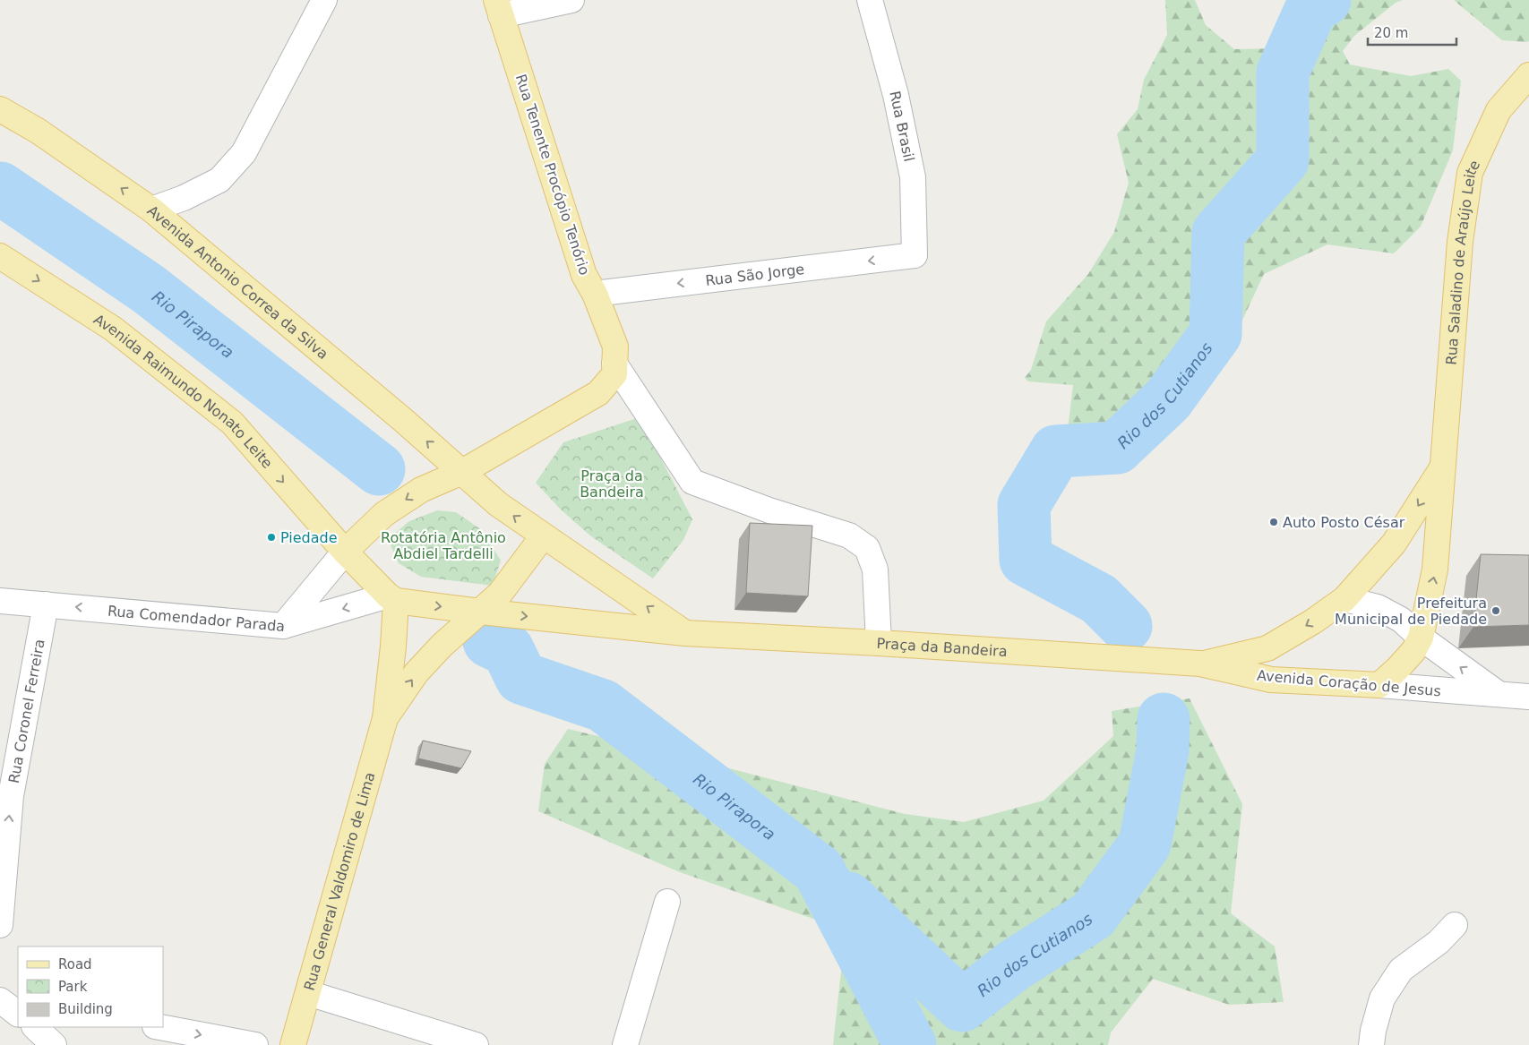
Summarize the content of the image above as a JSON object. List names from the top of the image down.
{
  "streets": {
    "main road": [
      "Rua Tenente Procópio Tenório",
      "Rua Saladino de Araújo Leite",
      "Avenida Antonio Correa da Silva",
      "Avenida Raimundo Nonato Leite",
      "Praça da Bandeira",
      "Avenida Coração de Jesus",
      "Rua General Valdomiro de Lima"
    ],
    "street": [
      "Rua Brasil",
      "Rua São Jorge",
      "Rua Comendador Parada",
      "Rua Coronel Ferreira"
    ]
  },
  "crossings": [
    ["Rua Brasil", "Rua São Jorge"],
    ["Rua Tenente Procópio Tenório", "Rua São Jorge"],
    ["Rua Saladino de Araújo Leite", "Praça da Bandeira"],
    ["Rua Saladino de Araújo Leite", "Avenida Coração de Jesus"],
    ["Avenida Raimundo Nonato Leite", "Rua Comendador Parada"],
    ["Avenida Raimundo Nonato Leite", "Praça da Bandeira"],
    ["Avenida Raimundo Nonato Leite", "Rua General Valdomiro de Lima"],
    ["Rua Comendador Parada", "Praça da Bandeira"],
    ["Rua Comendador Parada", "Rua Coronel Ferreira"],
    ["Rua Comendador Parada", "Rua General Valdomiro de Lima"],
    ["Praça da Bandeira", "Avenida Coração de Jesus"],
    ["Praça da Bandeira", "Rua General Valdomiro de Lima"]
  ],
  "one_way": [
    "Rua São Jorge",
    "Avenida Antonio Correa da Silva",
    "Avenida Raimundo Nonato Leite",
    "Rua Comendador Parada",
    "Praça da Bandeira",
    "Rua Coronel Ferreira"
  ],
  "water": ["Rio Pirapora", "Rio dos Cutianos"],
  "parks": ["Praça da Bandeira", "Rotatória Antônio Abdiel Tardelli"],
  "places": ["Auto Posto César", "Piedade", "Prefeitura Municipal de Piedade"],
  "legend": ["Road", "Park", "Building"],
  "scale_bar": "20 m"
}
